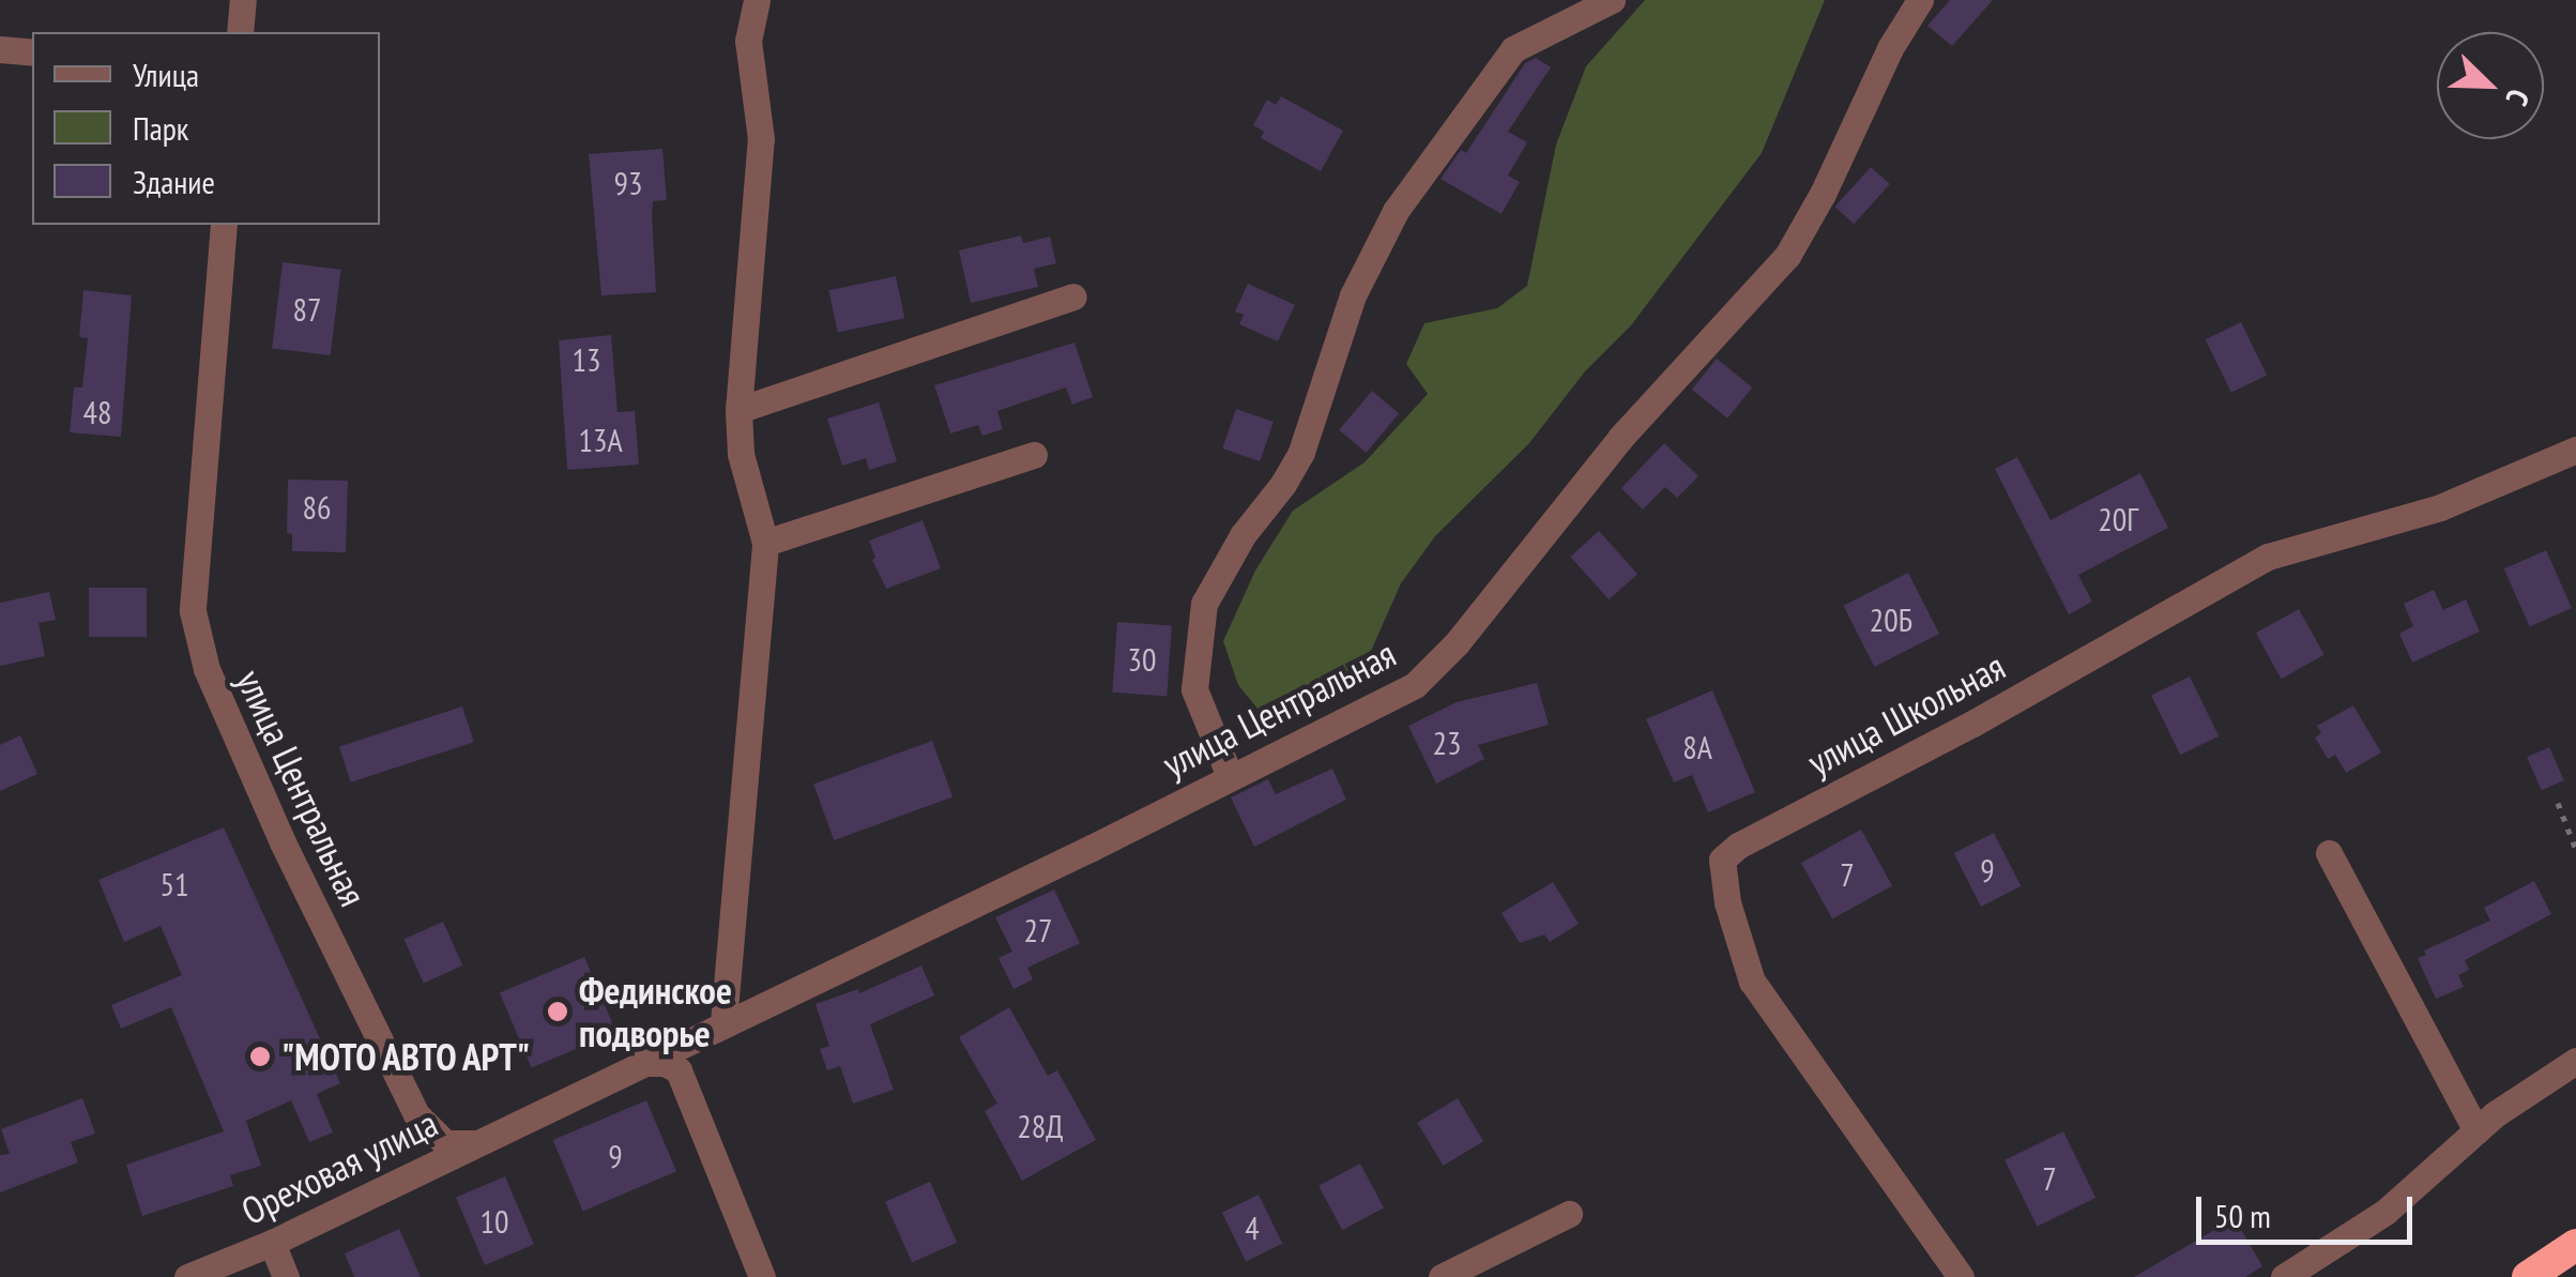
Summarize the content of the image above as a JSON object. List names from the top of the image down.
{
  "streets": {
    "street": ["улица Центральная", "улица Школьная", "Ореховая улица"]
  },
  "crossings": [
    ["улица Центральная", "Ореховая улица"]
  ],
  "places": ["Фединское подворье", "\"МОТО АВТО АРТ\""],
  "house_numbers": [
    "93",
    "87",
    "13",
    "48",
    "13А",
    "86",
    "20Г",
    "20Б",
    "30",
    "23",
    "8А",
    "9",
    "7",
    "51",
    "27",
    "28Д",
    "9",
    "7",
    "10",
    "4"
  ],
  "legend": ["Улица", "Парк", "Здание"],
  "scale_bar": "50 m",
  "north": "bottom right"
}
